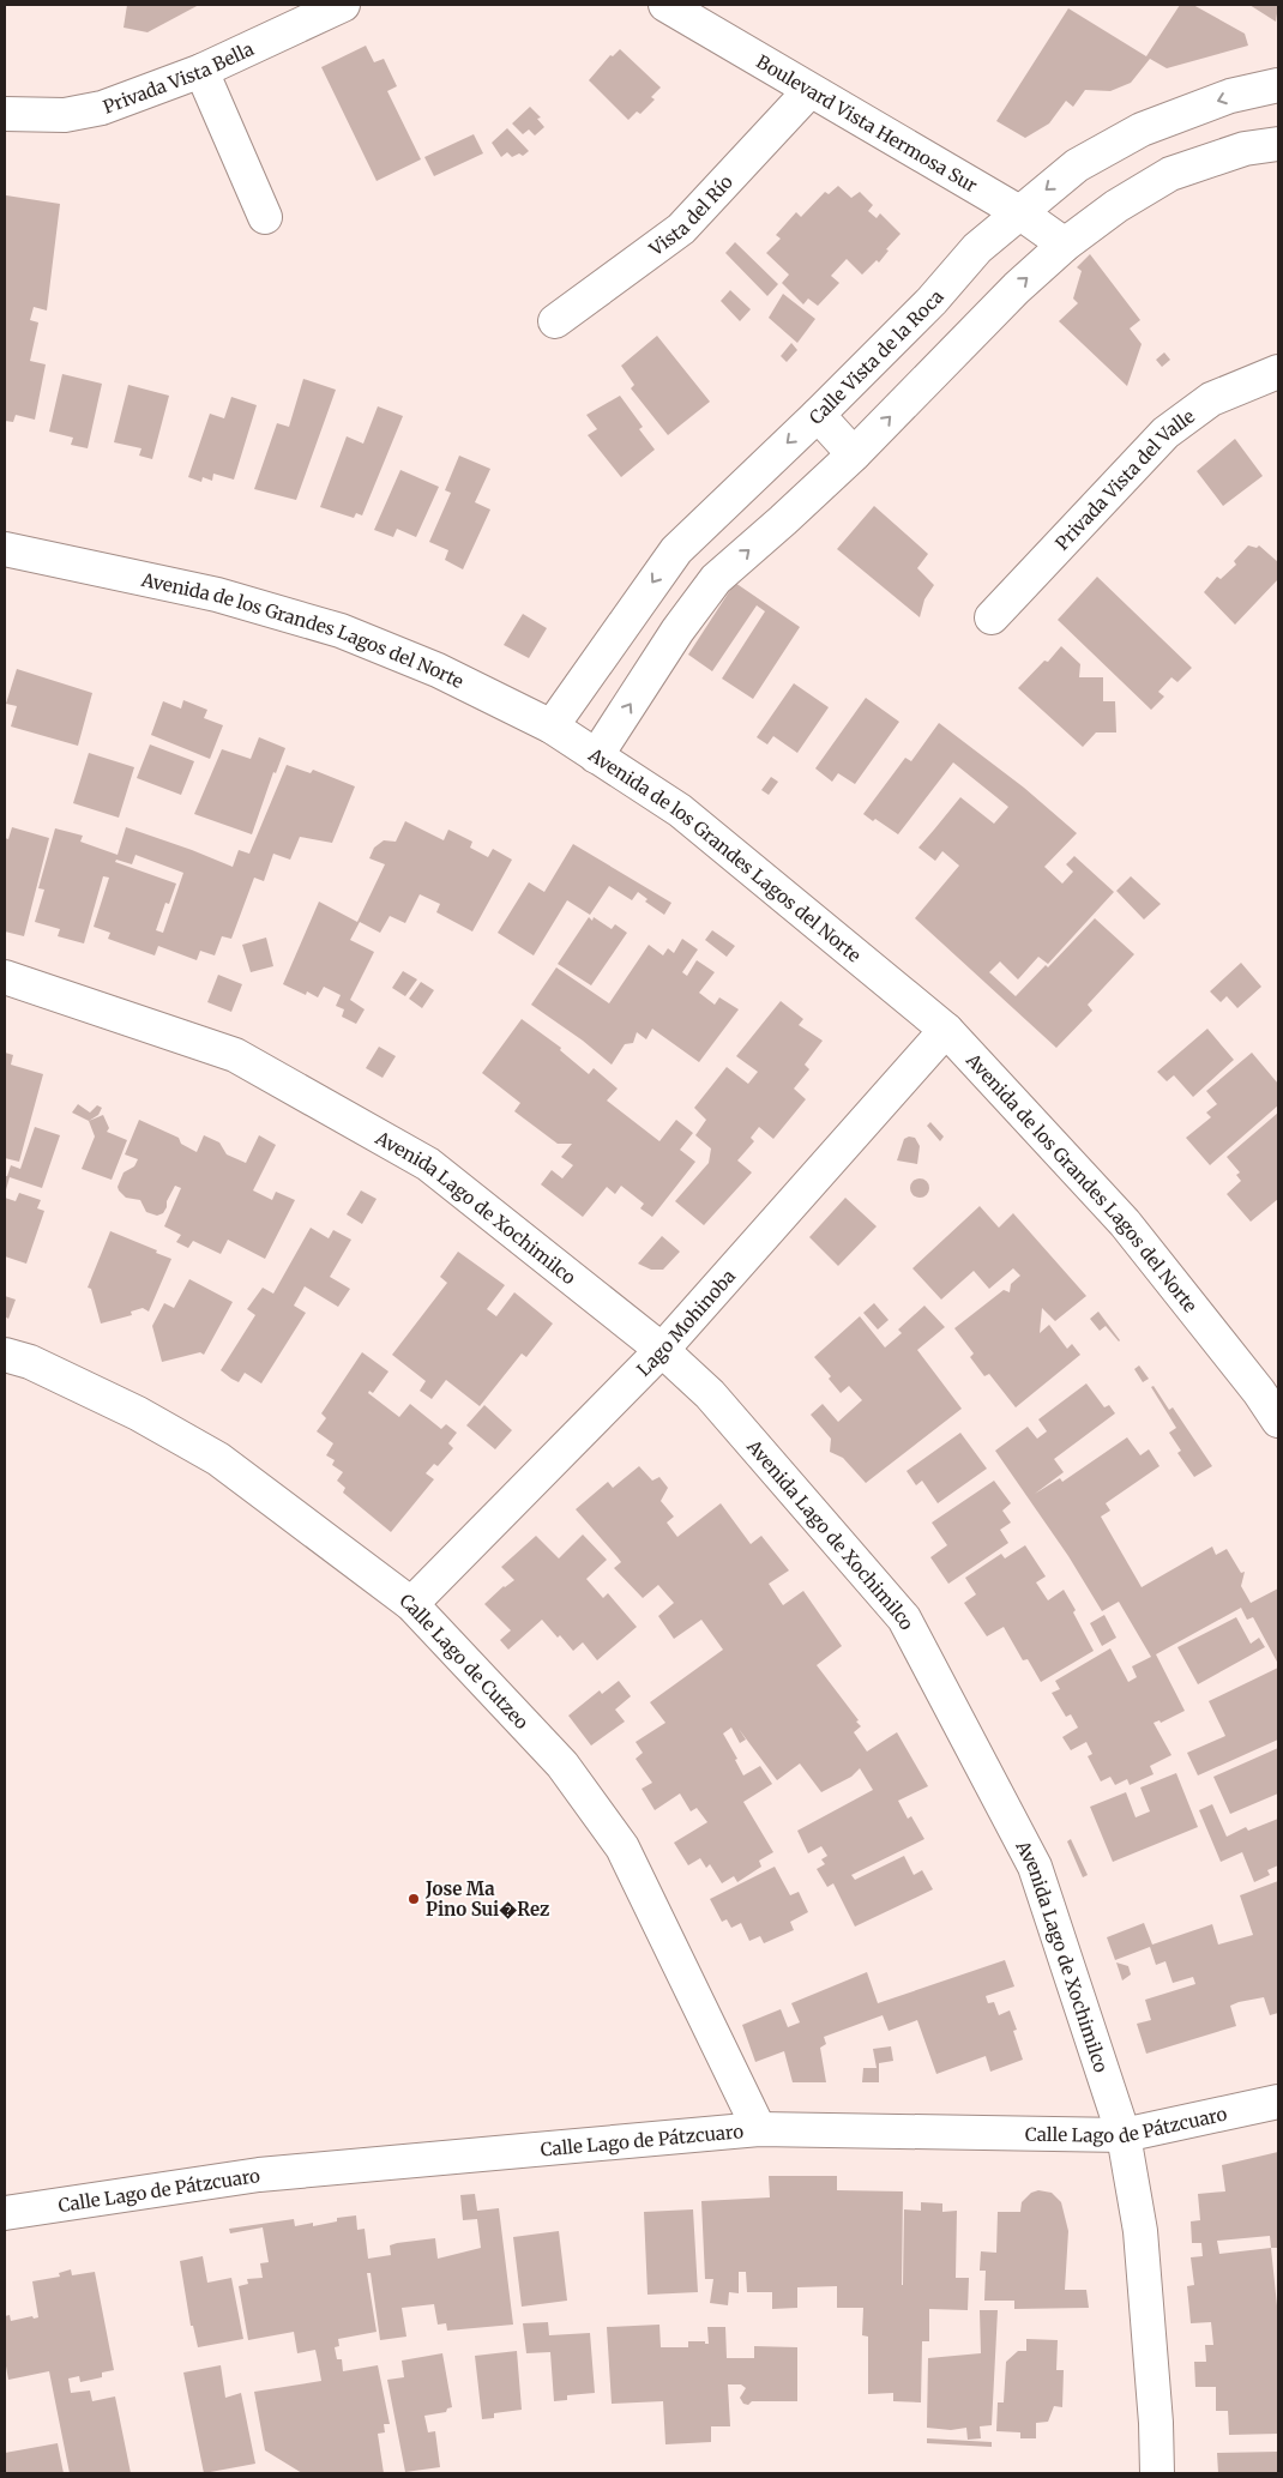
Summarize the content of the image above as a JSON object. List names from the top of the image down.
{
  "streets": {
    "street": [
      "Privada Vista Bella",
      "Boulevard Vista Hermosa Sur",
      "Vista del Río",
      "Calle Vista de la Roca",
      "Privada Vista del Valle",
      "Avenida de los Grandes Lagos del Norte",
      "Avenida Lago de Xochimilco",
      "Lago Mohinoba",
      "Calle Lago de Cutzeo",
      "Calle Lago de Pátzcuaro"
    ]
  },
  "crossings": [
    ["Boulevard Vista Hermosa Sur", "Vista del Río"],
    ["Boulevard Vista Hermosa Sur", "Calle Vista de la Roca"],
    ["Calle Vista de la Roca", "Avenida de los Grandes Lagos del Norte"],
    ["Avenida de los Grandes Lagos del Norte", "Lago Mohinoba"],
    ["Avenida Lago de Xochimilco", "Lago Mohinoba"],
    ["Avenida Lago de Xochimilco", "Calle Lago de Pátzcuaro"],
    ["Lago Mohinoba", "Calle Lago de Cutzeo"],
    ["Calle Lago de Cutzeo", "Calle Lago de Pátzcuaro"]
  ],
  "places": ["Jose Ma Pino Sui�Rez"]
}
